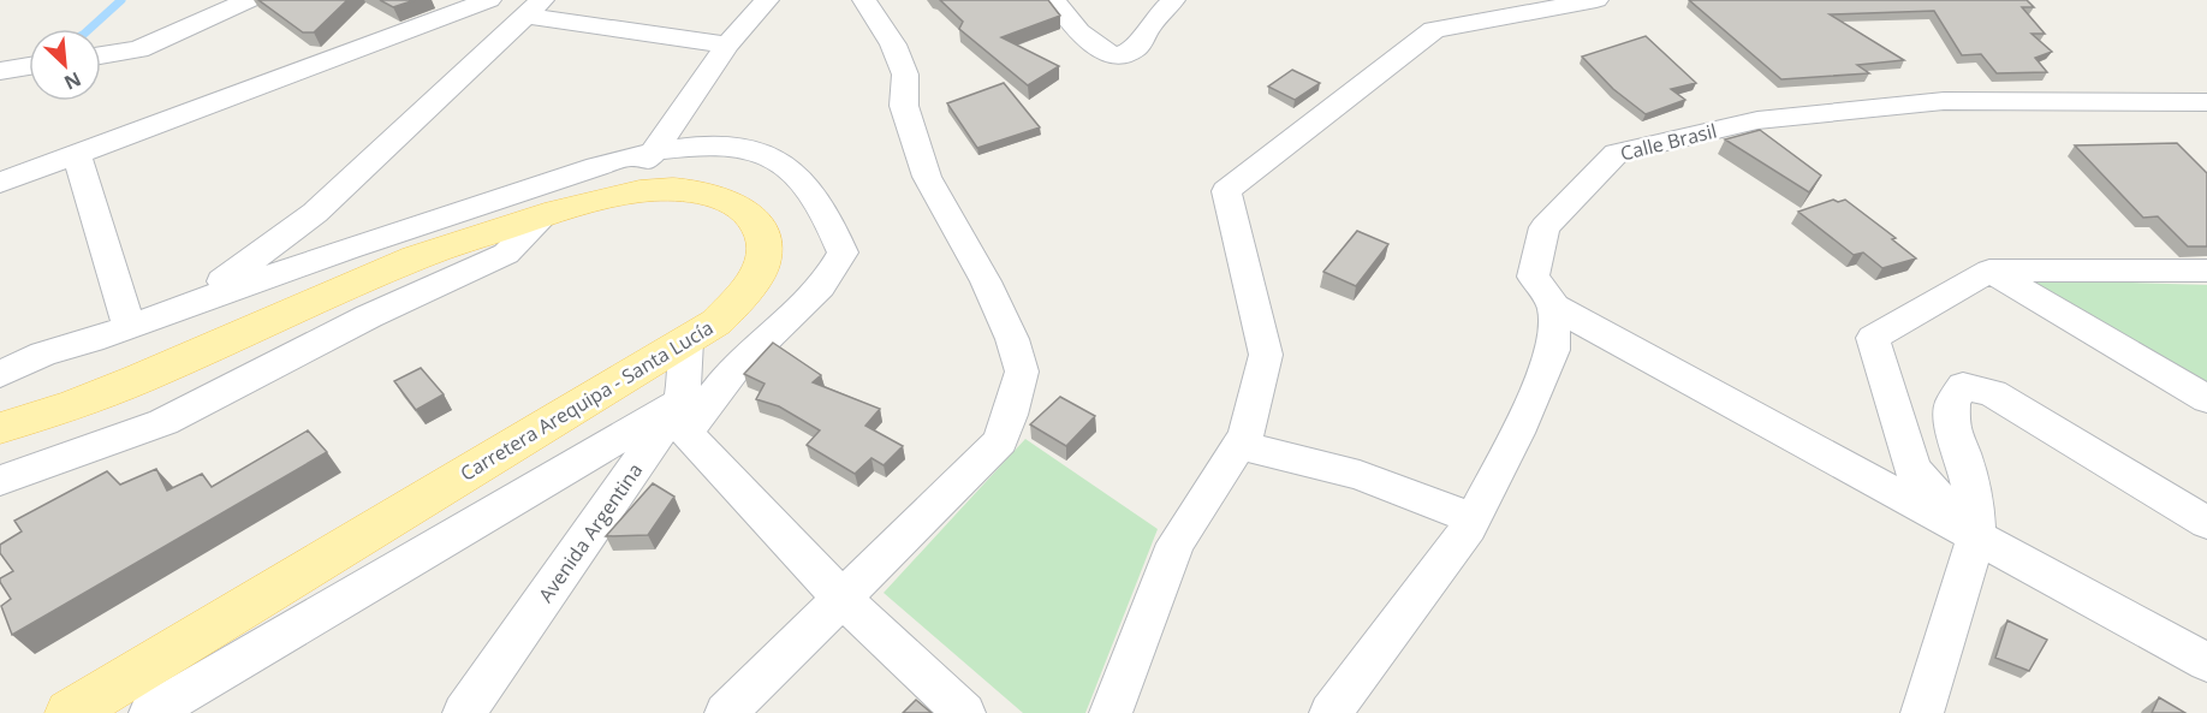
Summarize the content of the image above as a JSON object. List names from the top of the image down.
{
  "streets": {
    "main road": ["Carretera Arequipa - Santa Lucía"],
    "street": ["Calle Brasil", "Avenida Argentina"]
  },
  "crossings": [
    ["Carretera Arequipa - Santa Lucía", "Avenida Argentina"]
  ],
  "north": "bottom right"
}
